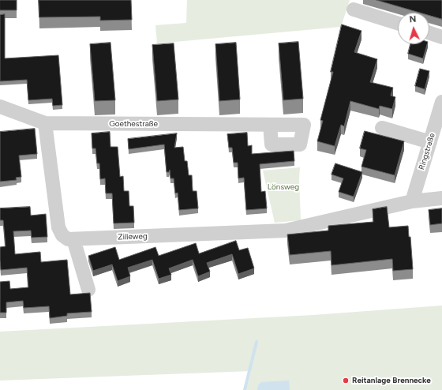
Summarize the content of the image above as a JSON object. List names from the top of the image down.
{
  "streets": {
    "street": ["Goethestraße", "Ringstraße", "Zilleweg"]
  },
  "crossings": [
    ["Ringstraße", "Zilleweg"]
  ],
  "parks": ["Lönsweg"],
  "places": ["Reitanlage Brennecke"],
  "north": "top"
}
